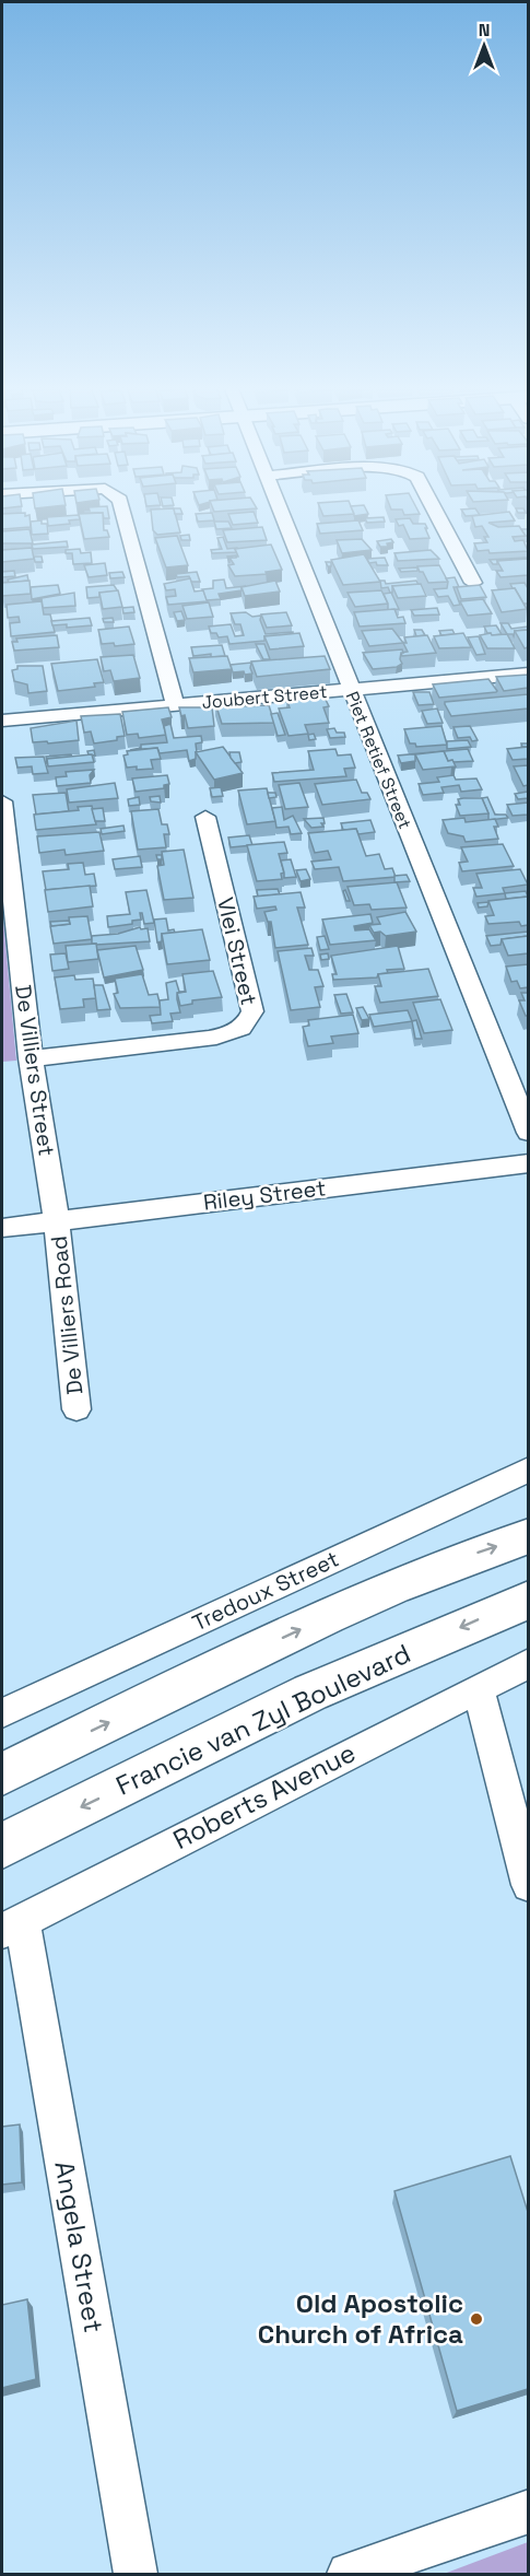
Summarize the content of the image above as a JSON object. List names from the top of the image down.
{
  "streets": {
    "main road": ["Francie van Zyl Boulevard"],
    "street": [
      "Joubert Street",
      "Piet Retief Street",
      "Vlei Street",
      "De Villiers Street",
      "Riley Street",
      "De Villiers Road",
      "Tredoux Street",
      "Roberts Avenue",
      "Angela Street"
    ]
  },
  "crossings": [
    ["Joubert Street", "Piet Retief Street"],
    ["Vlei Street", "De Villiers Street"],
    ["De Villiers Street", "Riley Street"],
    ["De Villiers Street", "De Villiers Road"],
    ["Riley Street", "De Villiers Road"],
    ["Roberts Avenue", "Angela Street"]
  ],
  "places": ["Old Apostolic Church of Africa"],
  "north": "top"
}
